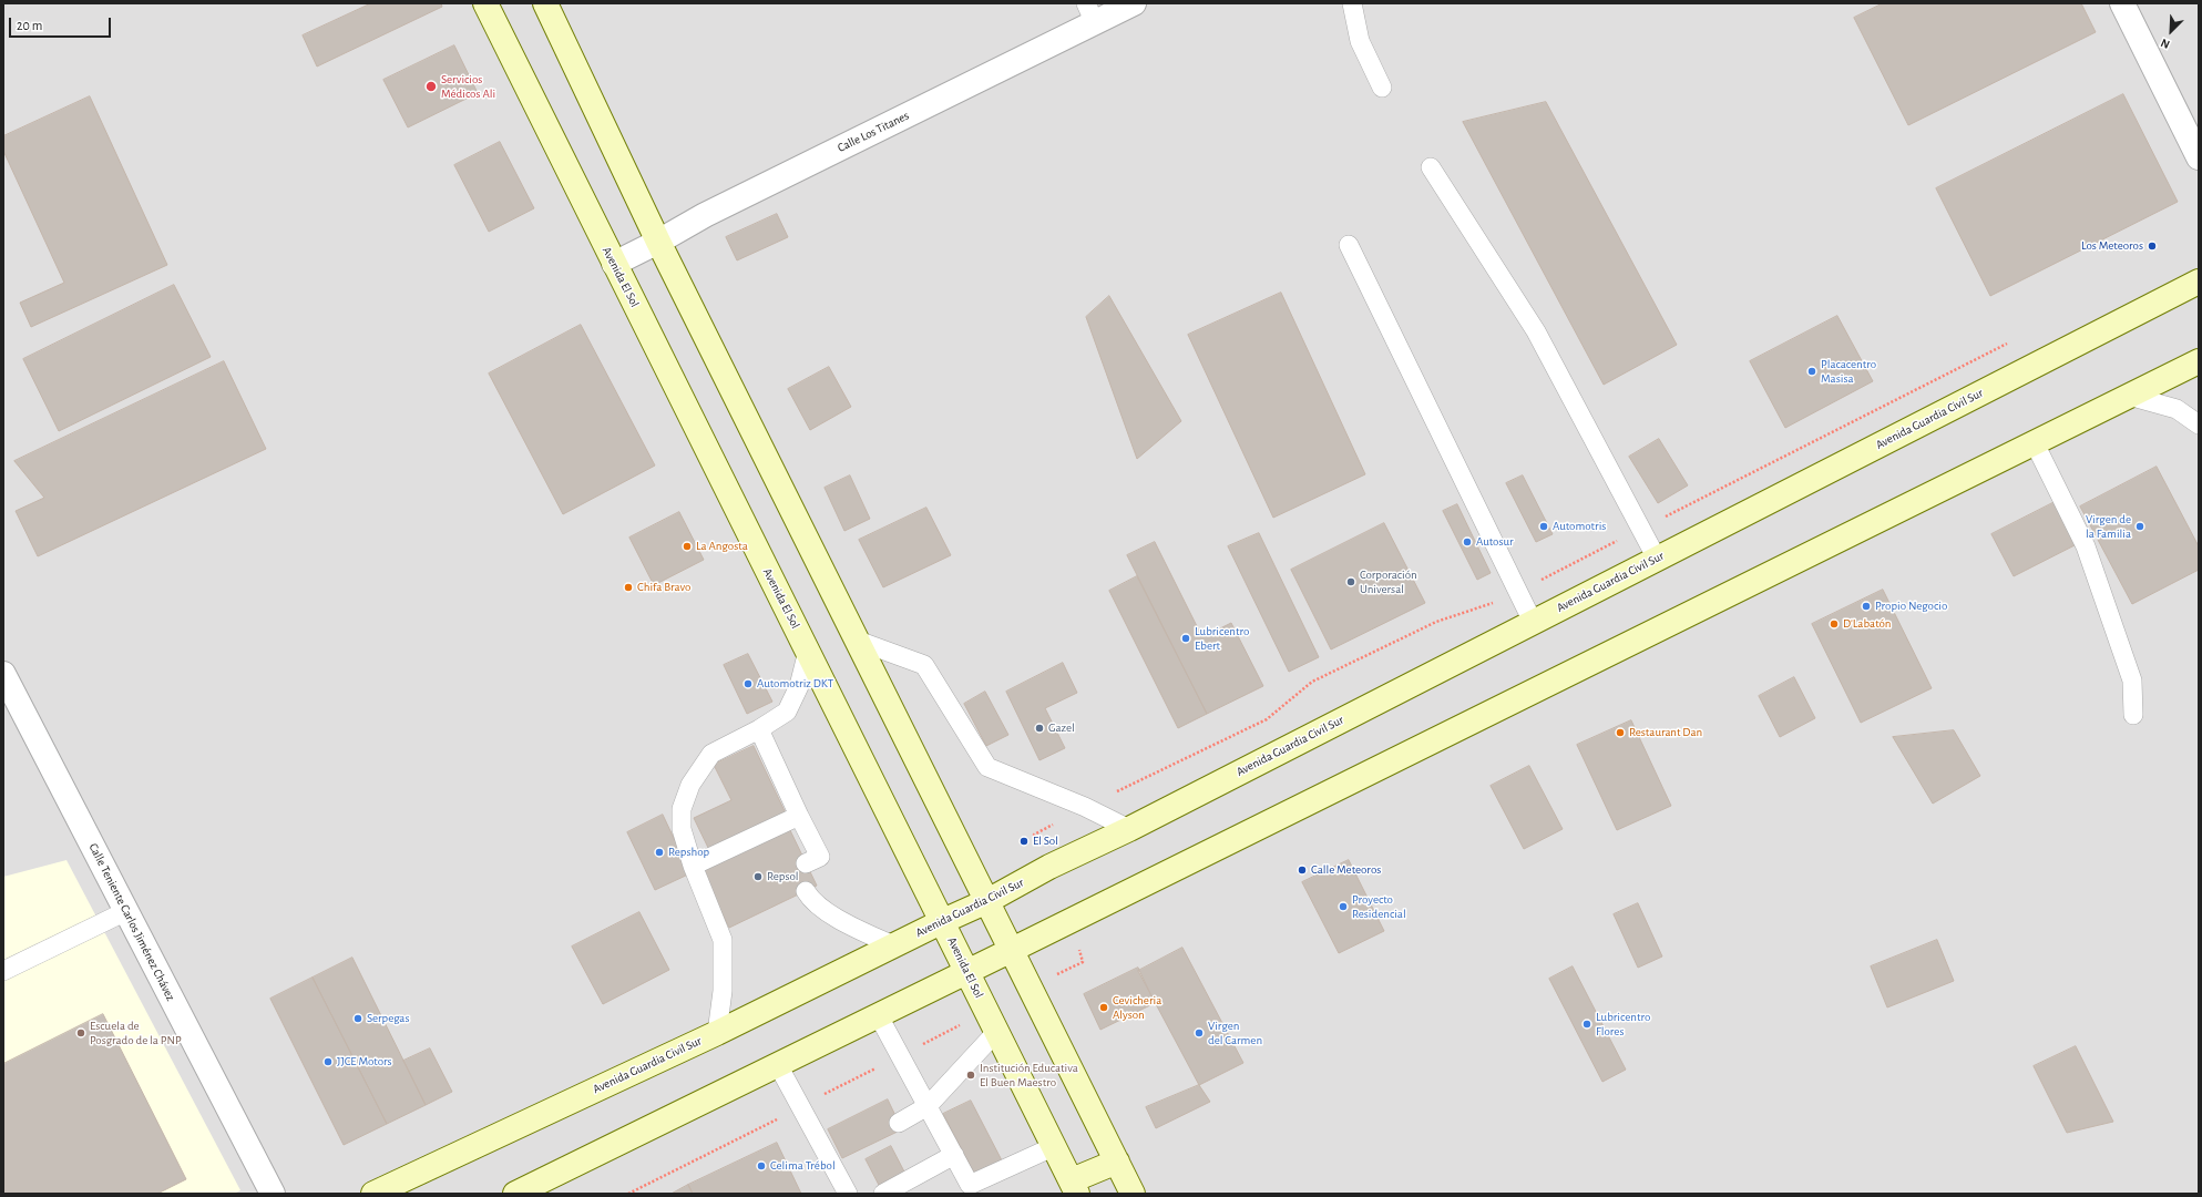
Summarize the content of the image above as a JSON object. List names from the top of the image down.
{
  "streets": {
    "main road": ["Avenida El Sol", "Avenida Guardia Civil Sur"],
    "street": ["Calle Los Titanes", "Calle Teniente Carlos Jiménez Chávez"]
  },
  "crossings": [
    ["Calle Los Titanes", "Avenida El Sol"],
    ["Avenida El Sol", "Avenida Guardia Civil Sur"]
  ],
  "places": [
    "Servicios Médicos Ali",
    "Los Meteoros",
    "Placacentro Masisa",
    "Automotris",
    "Virgen de la Familia",
    "Autosur",
    "La Angosta",
    "Corporación Universal",
    "Chifa Bravo",
    "Propio Negocio",
    "D'Labatón",
    "Lubricentro Ebert",
    "Automotriz DKT",
    "Gazel",
    "Restaurant Dan",
    "El Sol",
    "Repshop",
    "Calle Meteoros",
    "Repsol",
    "Proyecto Residencial",
    "Cevicheria Alyson",
    "Serpegas",
    "Lubricentro Flores",
    "Escuela de Posgrado de la PNP",
    "Virgen del Carmen",
    "JJCE Motors",
    "Institución Educativa El Buen Maestro",
    "Celima Trébol"
  ],
  "scale_bar": "20 m",
  "north": "bottom left"
}
